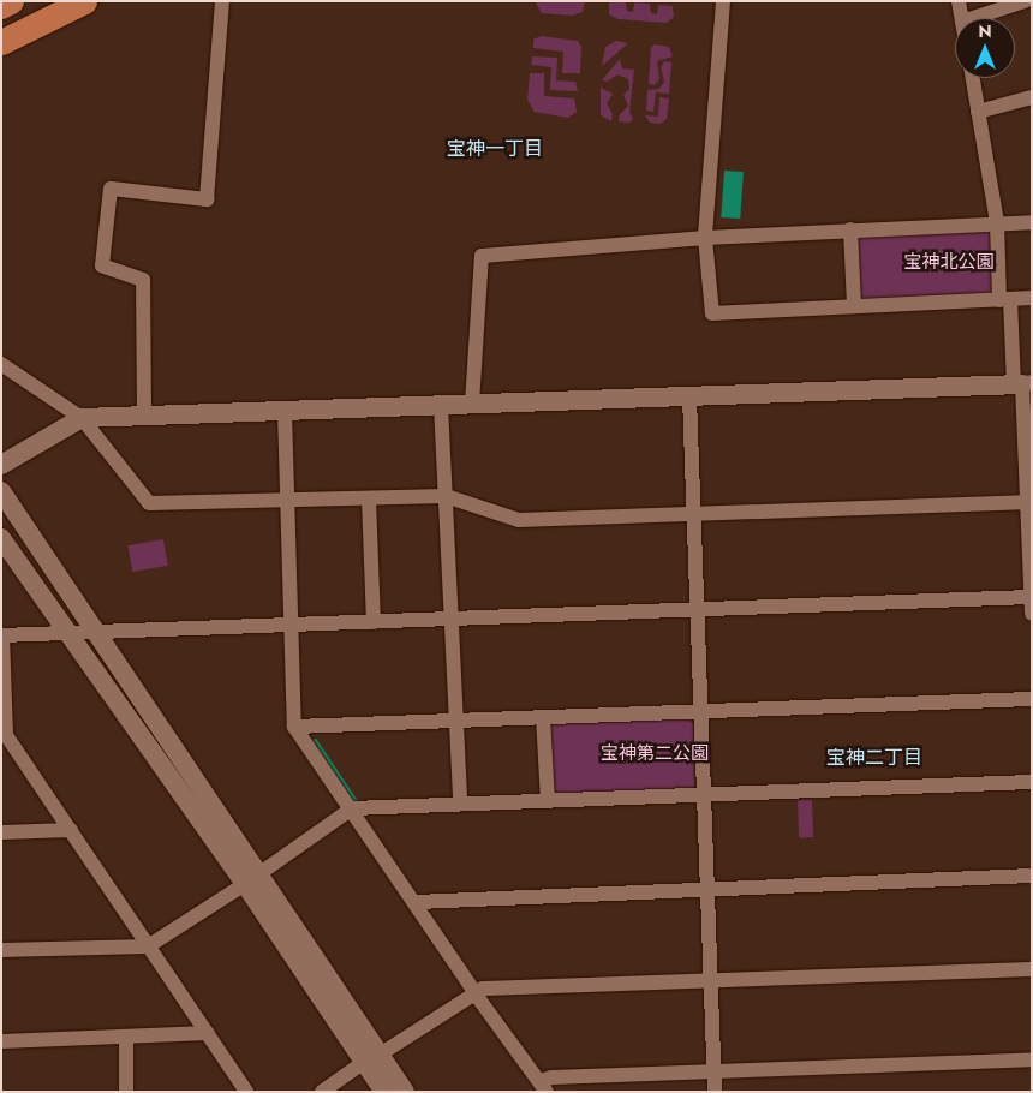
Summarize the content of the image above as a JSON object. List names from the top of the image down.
{
  "districts": ["宝神一丁目", "宝神二丁目"],
  "parks": ["宝神北公園", "宝神第二公園"],
  "north": "top"
}
